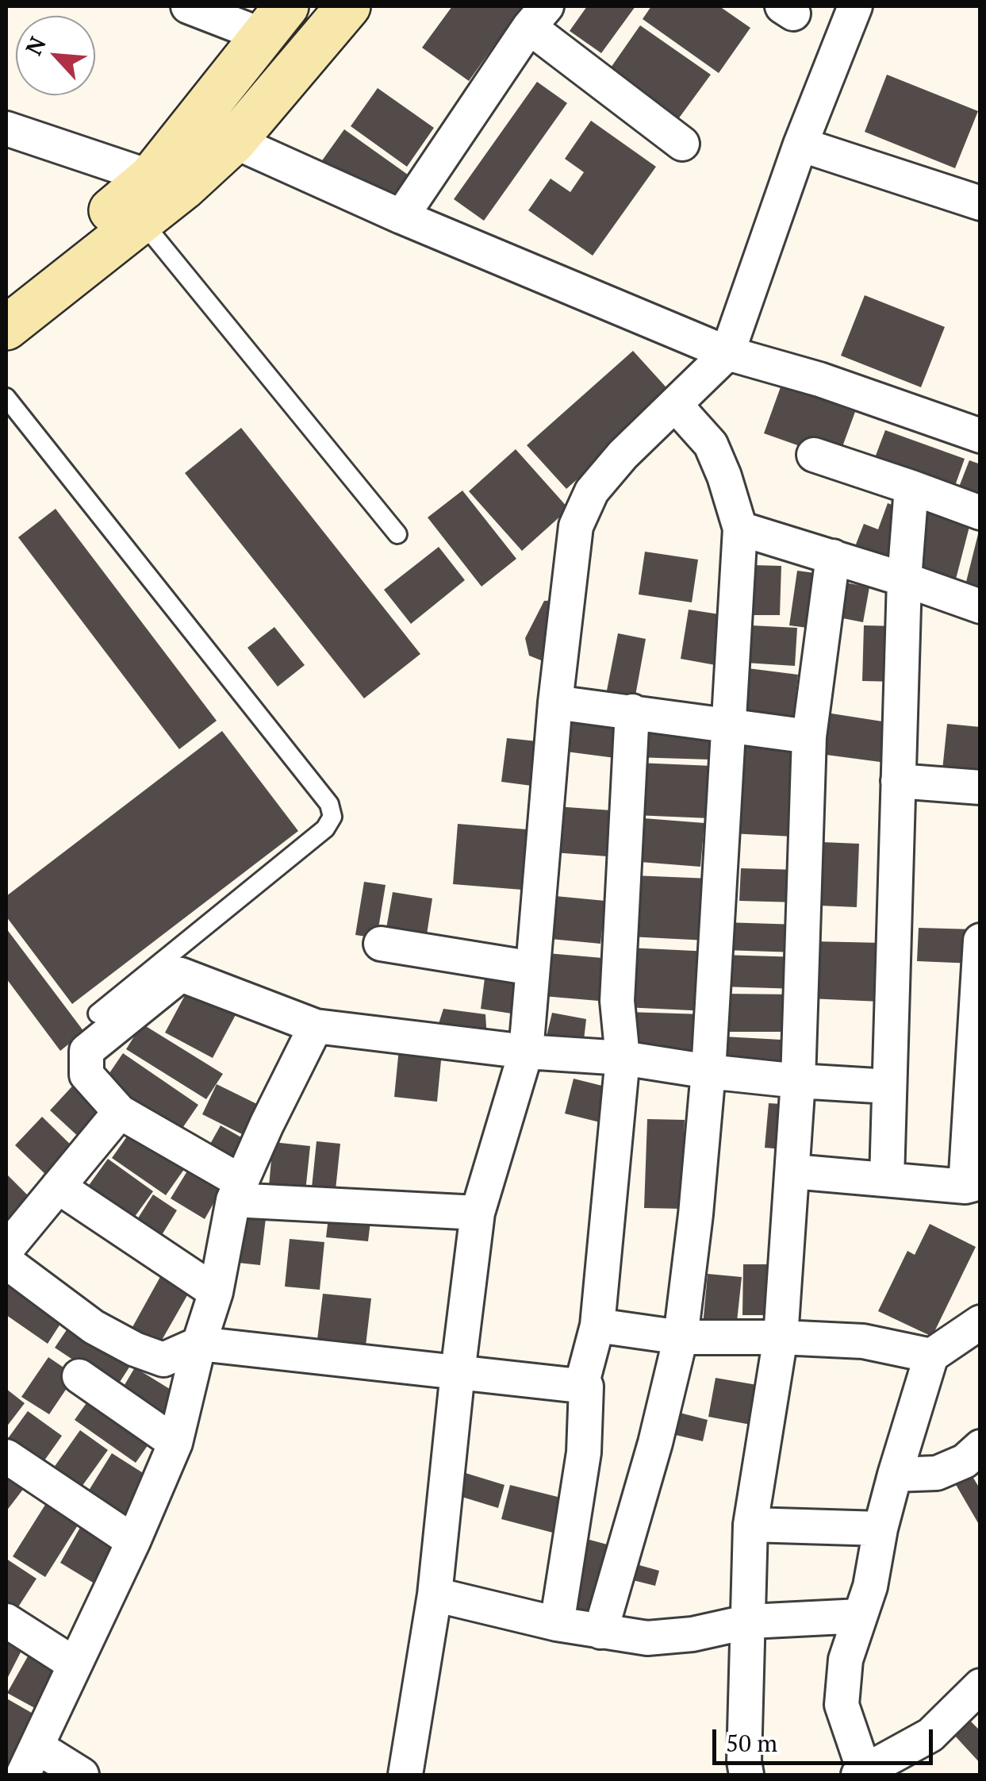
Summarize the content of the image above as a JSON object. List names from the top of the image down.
{
  "scale_bar": "50 m",
  "north": "top left"
}
